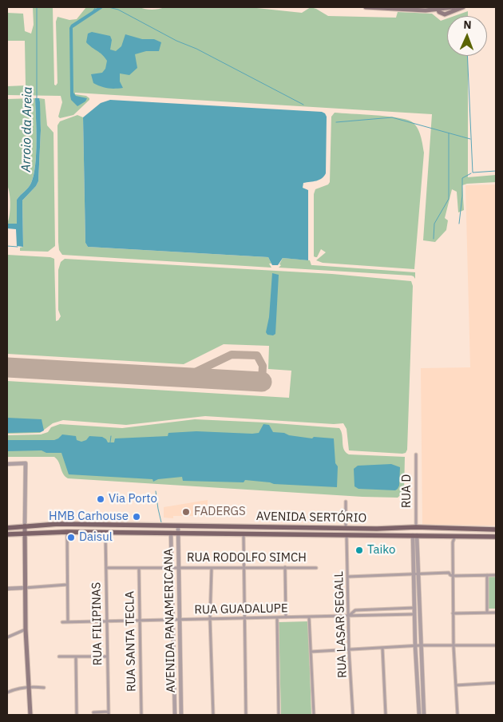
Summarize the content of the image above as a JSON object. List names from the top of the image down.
{
  "streets": {
    "main road": ["AVENIDA SERTÓRIO"],
    "street": [
      "RUA D",
      "RUA RODOLFO SIMCH",
      "RUA GUADALUPE",
      "AVENIDA PANAMERICANA",
      "RUA FILIPINAS",
      "RUA LASAR SEGALL",
      "RUA SANTA TECLA"
    ]
  },
  "crossings": [
    ["RUA D", "AVENIDA SERTÓRIO"],
    ["AVENIDA SERTÓRIO", "AVENIDA PANAMERICANA"],
    ["AVENIDA SERTÓRIO", "RUA FILIPINAS"],
    ["AVENIDA SERTÓRIO", "RUA LASAR SEGALL"],
    ["RUA RODOLFO SIMCH", "AVENIDA PANAMERICANA"],
    ["RUA RODOLFO SIMCH", "RUA FILIPINAS"],
    ["RUA RODOLFO SIMCH", "RUA SANTA TECLA"],
    ["RUA GUADALUPE", "AVENIDA PANAMERICANA"],
    ["RUA GUADALUPE", "RUA FILIPINAS"],
    ["RUA GUADALUPE", "RUA LASAR SEGALL"],
    ["RUA GUADALUPE", "RUA SANTA TECLA"]
  ],
  "water": ["Arroio da Areia"],
  "places": [
    "Via Porto",
    "FADERGS",
    "HMB Carhouse",
    "Daisul",
    "Taiko"
  ],
  "north": "top"
}
